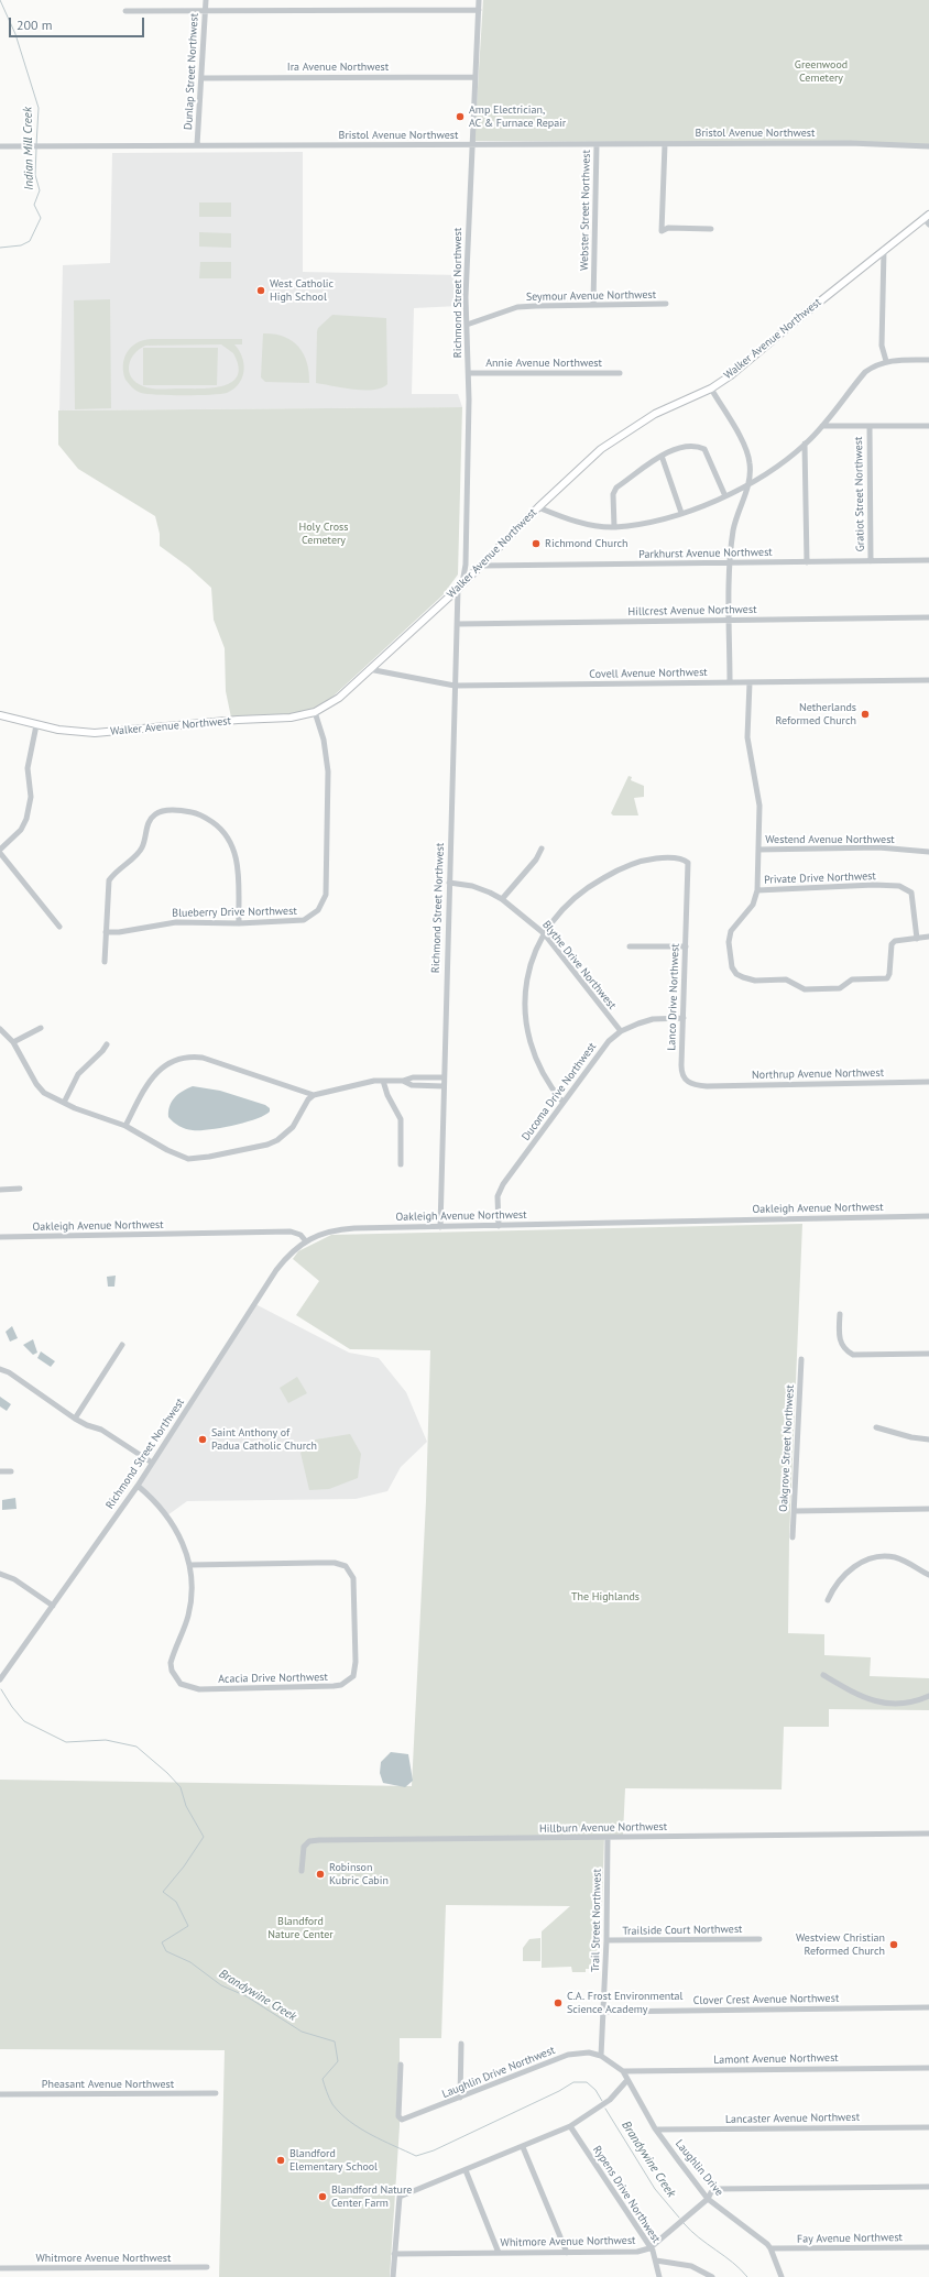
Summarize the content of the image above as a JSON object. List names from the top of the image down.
{
  "streets": {
    "main road": ["Walker Avenue Northwest"],
    "street": [
      "Ira Avenue Northwest",
      "Dunlap Street Northwest",
      "Bristol Avenue Northwest",
      "Webster Street Northwest",
      "Richmond Street Northwest",
      "Seymour Avenue Northwest",
      "Annie Avenue Northwest",
      "Gratiot Street Northwest",
      "Parkhurst Avenue Northwest",
      "Hillcrest Avenue Northwest",
      "Covell Avenue Northwest",
      "Westend Avenue Northwest",
      "Private Drive Northwest",
      "Blueberry Drive Northwest",
      "Blythe Drive Northwest",
      "Lanco Drive Northwest",
      "Northrup Avenue Northwest",
      "Ducoma Drive Northwest",
      "Oakleigh Avenue Northwest",
      "Oakgrove Street Northwest",
      "Acacia Drive Northwest",
      "Hillburn Avenue Northwest",
      "Trail Street Northwest",
      "Trailside Court Northwest",
      "Clover Crest Avenue Northwest",
      "Lamont Avenue Northwest",
      "Laughlin Drive Northwest",
      "Pheasant Avenue Northwest",
      "Lancaster Avenue Northwest",
      "Laughlin Drive",
      "Rypens Drive Northwest",
      "Fay Avenue Northwest",
      "Whitmore Avenue Northwest"
    ]
  },
  "crossings": [
    ["Ira Avenue Northwest", "Dunlap Street Northwest"],
    ["Ira Avenue Northwest", "Richmond Street Northwest"],
    ["Dunlap Street Northwest", "Bristol Avenue Northwest"],
    ["Bristol Avenue Northwest", "Webster Street Northwest"],
    ["Bristol Avenue Northwest", "Richmond Street Northwest"],
    ["Webster Street Northwest", "Seymour Avenue Northwest"],
    ["Richmond Street Northwest", "Seymour Avenue Northwest"],
    ["Richmond Street Northwest", "Walker Avenue Northwest"],
    ["Richmond Street Northwest", "Annie Avenue Northwest"],
    ["Richmond Street Northwest", "Hillcrest Avenue Northwest"],
    ["Richmond Street Northwest", "Covell Avenue Northwest"],
    ["Richmond Street Northwest", "Blythe Drive Northwest"],
    ["Richmond Street Northwest", "Oakleigh Avenue Northwest"],
    ["Richmond Street Northwest", "Acacia Drive Northwest"],
    ["Walker Avenue Northwest", "Parkhurst Avenue Northwest"],
    ["Walker Avenue Northwest", "Covell Avenue Northwest"],
    ["Walker Avenue Northwest", "Blueberry Drive Northwest"],
    ["Gratiot Street Northwest", "Parkhurst Avenue Northwest"],
    ["Blythe Drive Northwest", "Lanco Drive Northwest"],
    ["Blythe Drive Northwest", "Ducoma Drive Northwest"],
    ["Lanco Drive Northwest", "Northrup Avenue Northwest"],
    ["Lanco Drive Northwest", "Ducoma Drive Northwest"],
    ["Ducoma Drive Northwest", "Oakleigh Avenue Northwest"],
    ["Hillburn Avenue Northwest", "Trail Street Northwest"],
    ["Trail Street Northwest", "Trailside Court Northwest"],
    ["Trail Street Northwest", "Clover Crest Avenue Northwest"],
    ["Trail Street Northwest", "Laughlin Drive Northwest"],
    ["Lancaster Avenue Northwest", "Laughlin Drive"],
    ["Laughlin Drive", "Fay Avenue Northwest"],
    ["Laughlin Drive", "Whitmore Avenue Northwest"],
    ["Rypens Drive Northwest", "Whitmore Avenue Northwest"]
  ],
  "water": ["Indian Mill Creek", "Brandywine Creek"],
  "parks": [
    "Greenwood Cemetery",
    "Holy Cross Cemetery",
    "The Highlands",
    "Blandford Nature Center"
  ],
  "places": [
    "Amp Electrician, AC & Furnace Repair",
    "West Catholic High School",
    "Richmond Church",
    "Netherlands Reformed Church",
    "Saint Anthony of Padua Catholic Church",
    "Robinson Kubric Cabin",
    "Westview Christian Reformed Church",
    "C.A. Frost Environmental Science Academy",
    "Blandford Elementary School",
    "Blandford Nature Center Farm"
  ],
  "scale_bar": "200 m"
}
